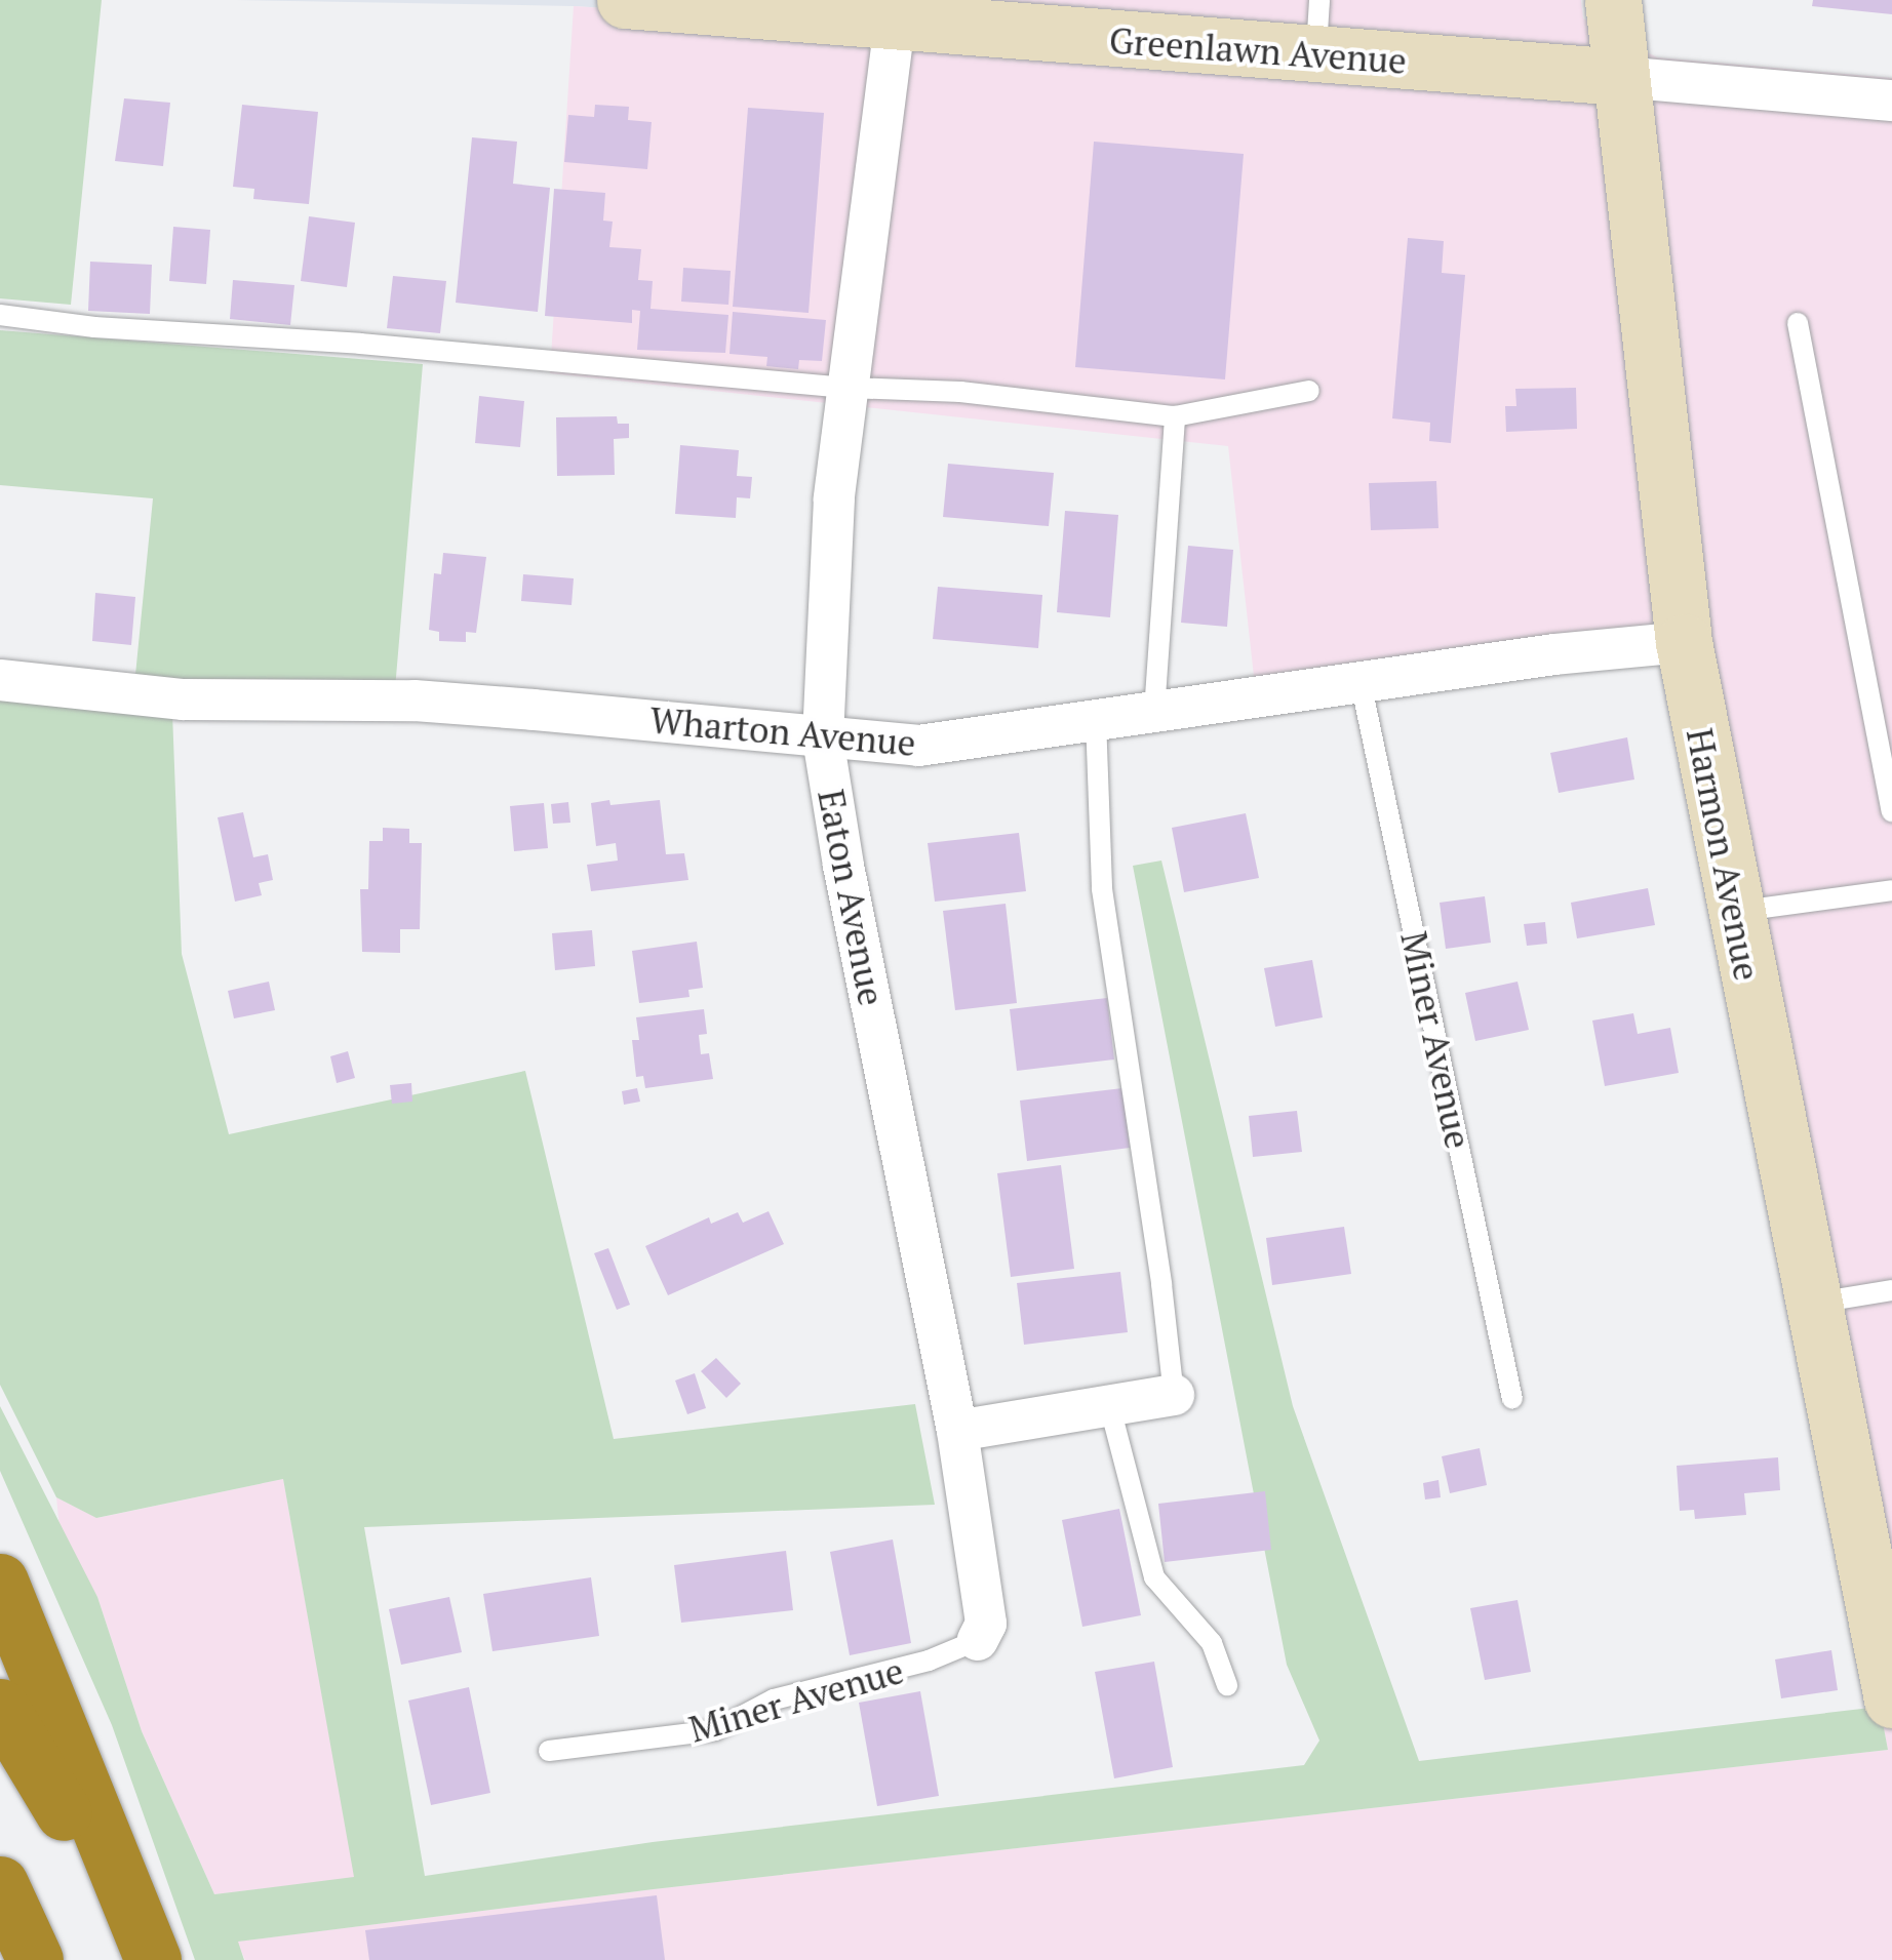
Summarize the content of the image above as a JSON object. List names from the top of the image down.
{
  "streets": {
    "main road": ["Greenlawn Avenue", "Harmon Avenue"],
    "street": ["Wharton Avenue", "Eaton Avenue"],
    "lane": ["Miner Avenue"]
  },
  "crossings": [
    ["Greenlawn Avenue", "Harmon Avenue"],
    ["Greenlawn Avenue", "Eaton Avenue"],
    ["Wharton Avenue", "Harmon Avenue"],
    ["Wharton Avenue", "Eaton Avenue"],
    ["Wharton Avenue", "Miner Avenue"],
    ["Eaton Avenue", "Miner Avenue"]
  ]
}
